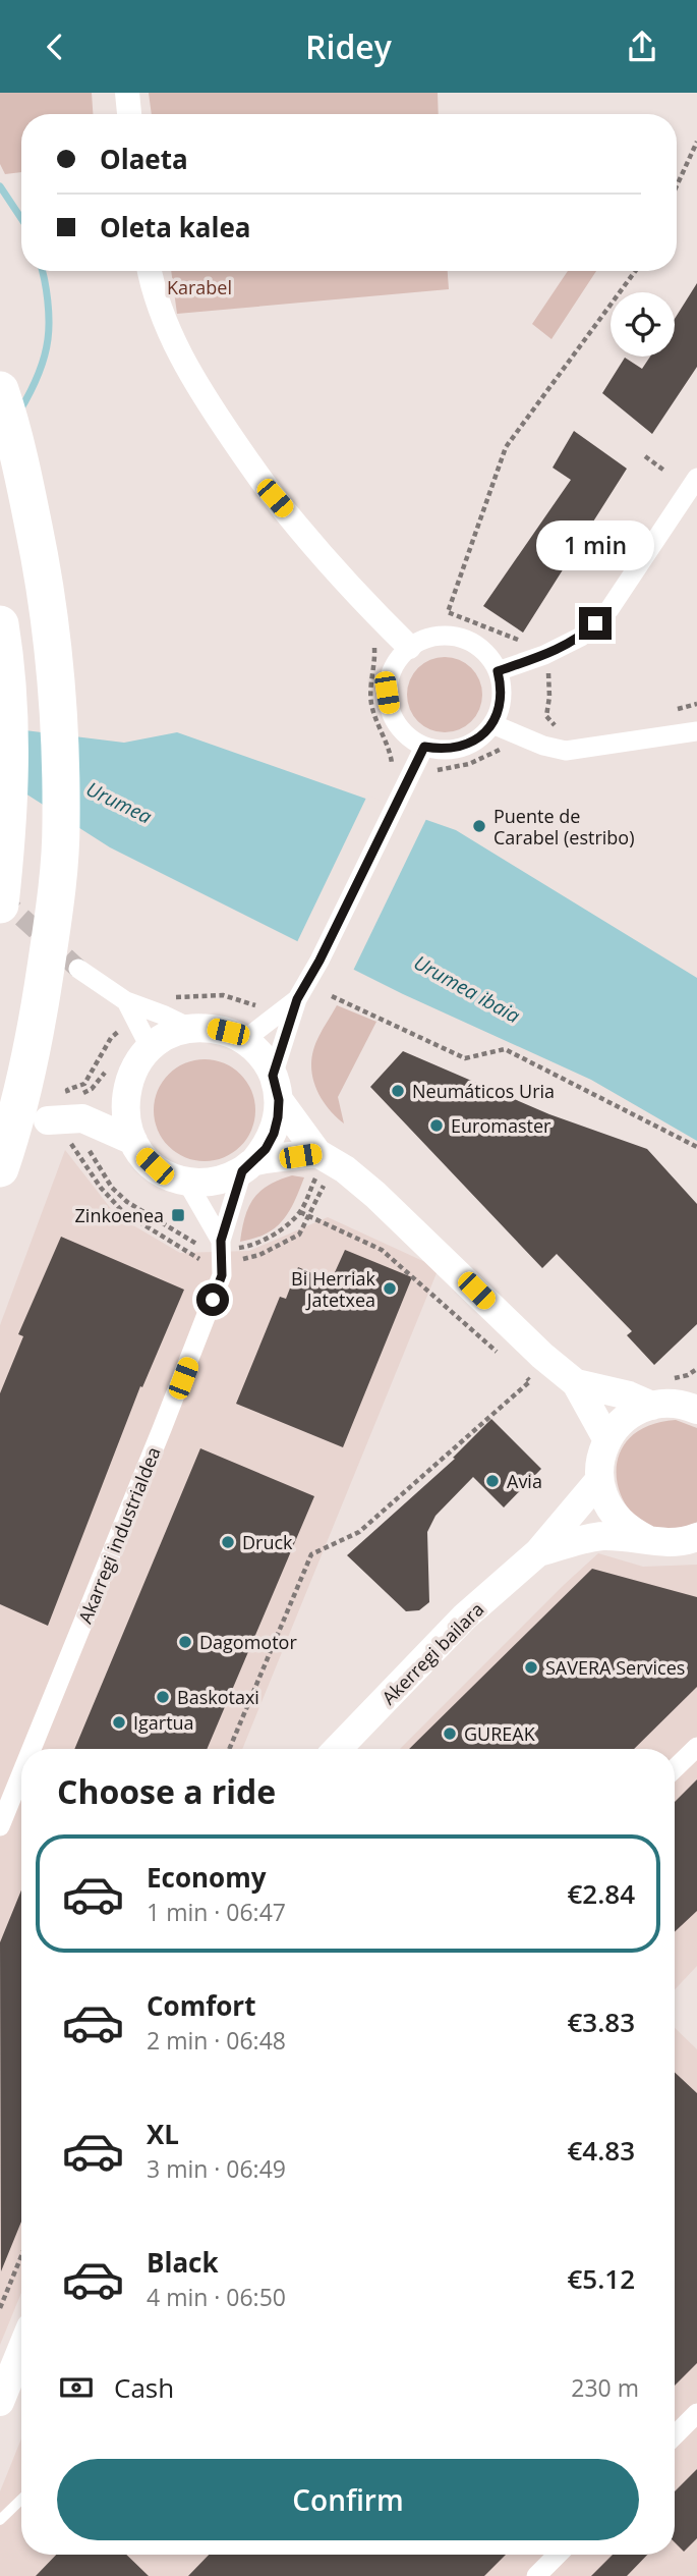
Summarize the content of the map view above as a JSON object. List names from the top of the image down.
{
  "streets": {
    "main road": ["Akerregi bailara"],
    "street": ["Akarregi industrialdea"]
  },
  "water": ["Urumea", "Urumea ibaia"],
  "parks": ["Karabel"],
  "places": {
    "other": [
      "Puente de Carabel (estribo)",
      "Neumáticos Uria",
      "Euromaster",
      "Bi Herriak Jatetxea",
      "Avia",
      "Druck",
      "Dagomotor",
      "SAVERA Services",
      "Baskotaxi",
      "Igartua",
      "GUREAK"
    ],
    "transit": ["Zinkoenea"]
  },
  "page": {
    "header": "Ridey",
    "banner": ["Olaeta", "Oleta kalea"],
    "bubble": "1 min",
    "heading": "Choose a ride",
    "list": [
      {
        "name": "Economy",
        "note": "1 min · 06:47",
        "value": "€2.84"
      },
      {
        "name": "Comfort",
        "note": "2 min · 06:48",
        "value": "€3.83"
      },
      {
        "name": "XL",
        "note": "3 min · 06:49",
        "value": "€4.83"
      },
      {
        "name": "Black",
        "note": "4 min · 06:50",
        "value": "€5.12"
      }
    ],
    "pay": ["Cash", "230 m"],
    "buttons": "Confirm"
  }
}
